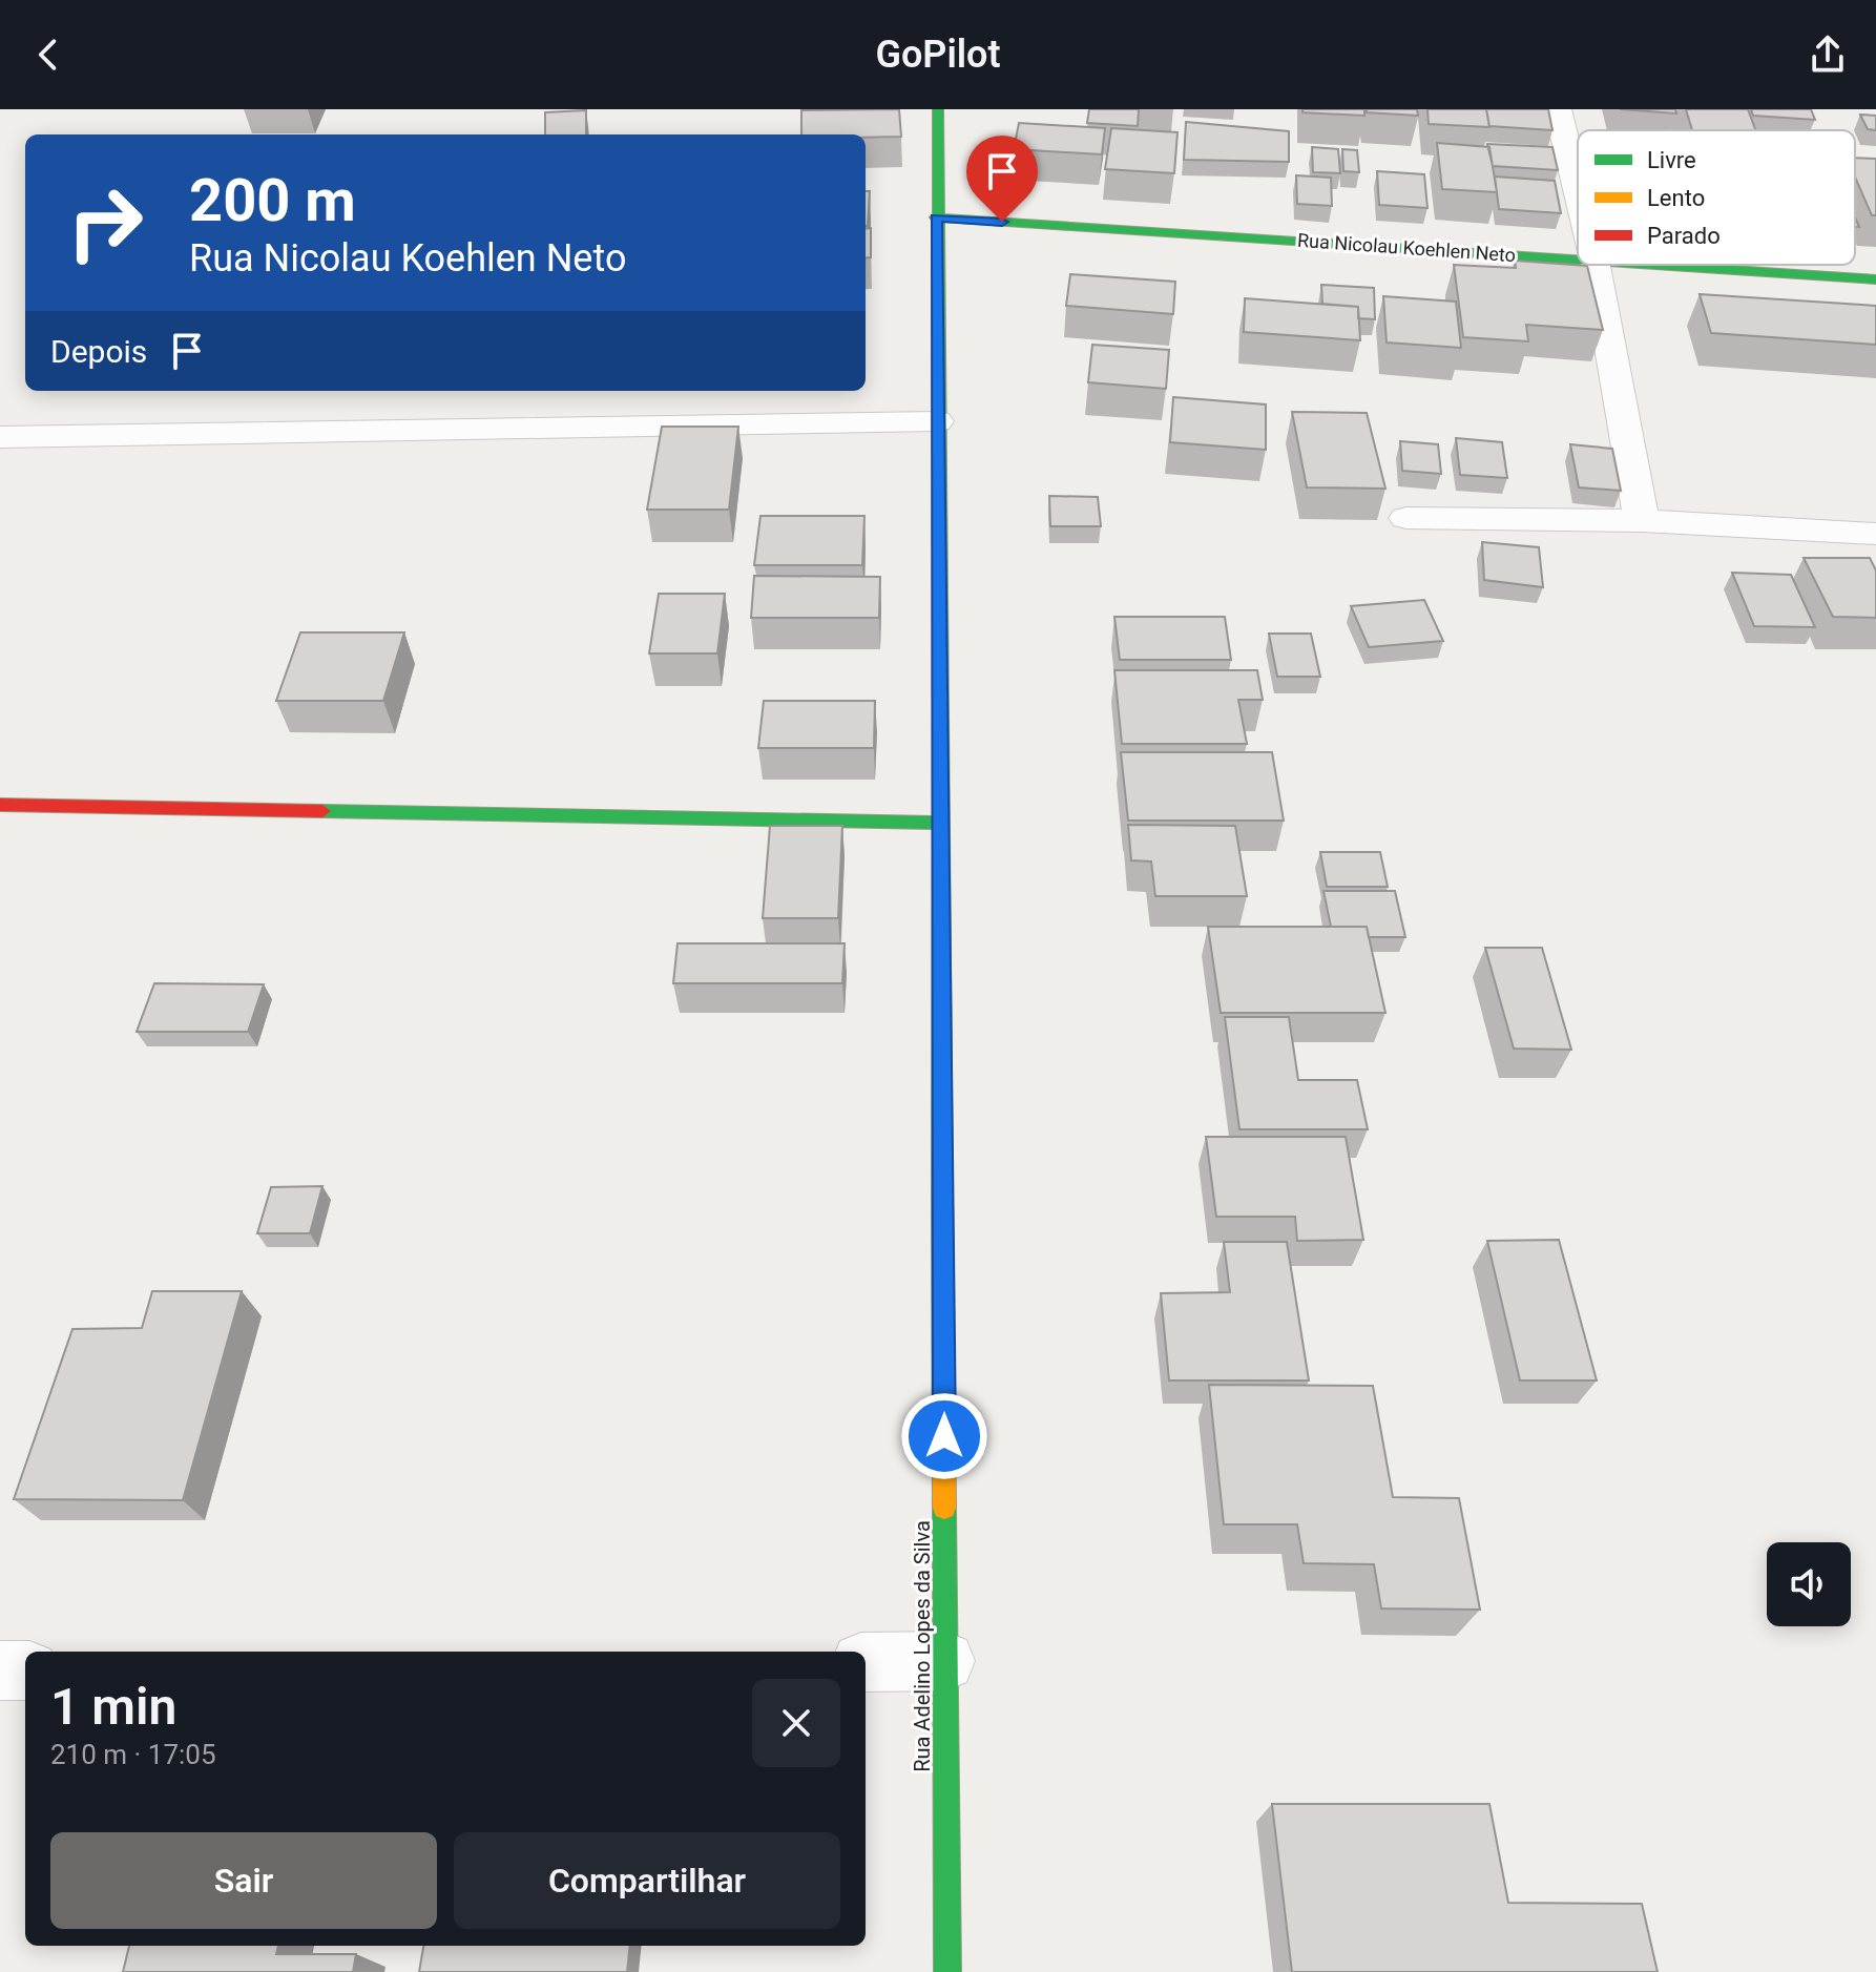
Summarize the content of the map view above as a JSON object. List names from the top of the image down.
{
  "streets": {
    "main road": ["Rua Nicolau Koehlen Neto", "Rua Adelino Lopes da Silva"]
  },
  "crossings": [
    ["Rua Nicolau Koehlen Neto", "Rua Adelino Lopes da Silva"]
  ],
  "legend": ["Livre", "Lento", "Parado"],
  "page": {
    "header": "GoPilot",
    "turn": ["200 m", "Rua Nicolau Koehlen Neto"],
    "then": "Depois",
    "heading": ["1 min", "210 m · 17:05"],
    "buttons": ["Sair", "Compartilhar"]
  }
}
